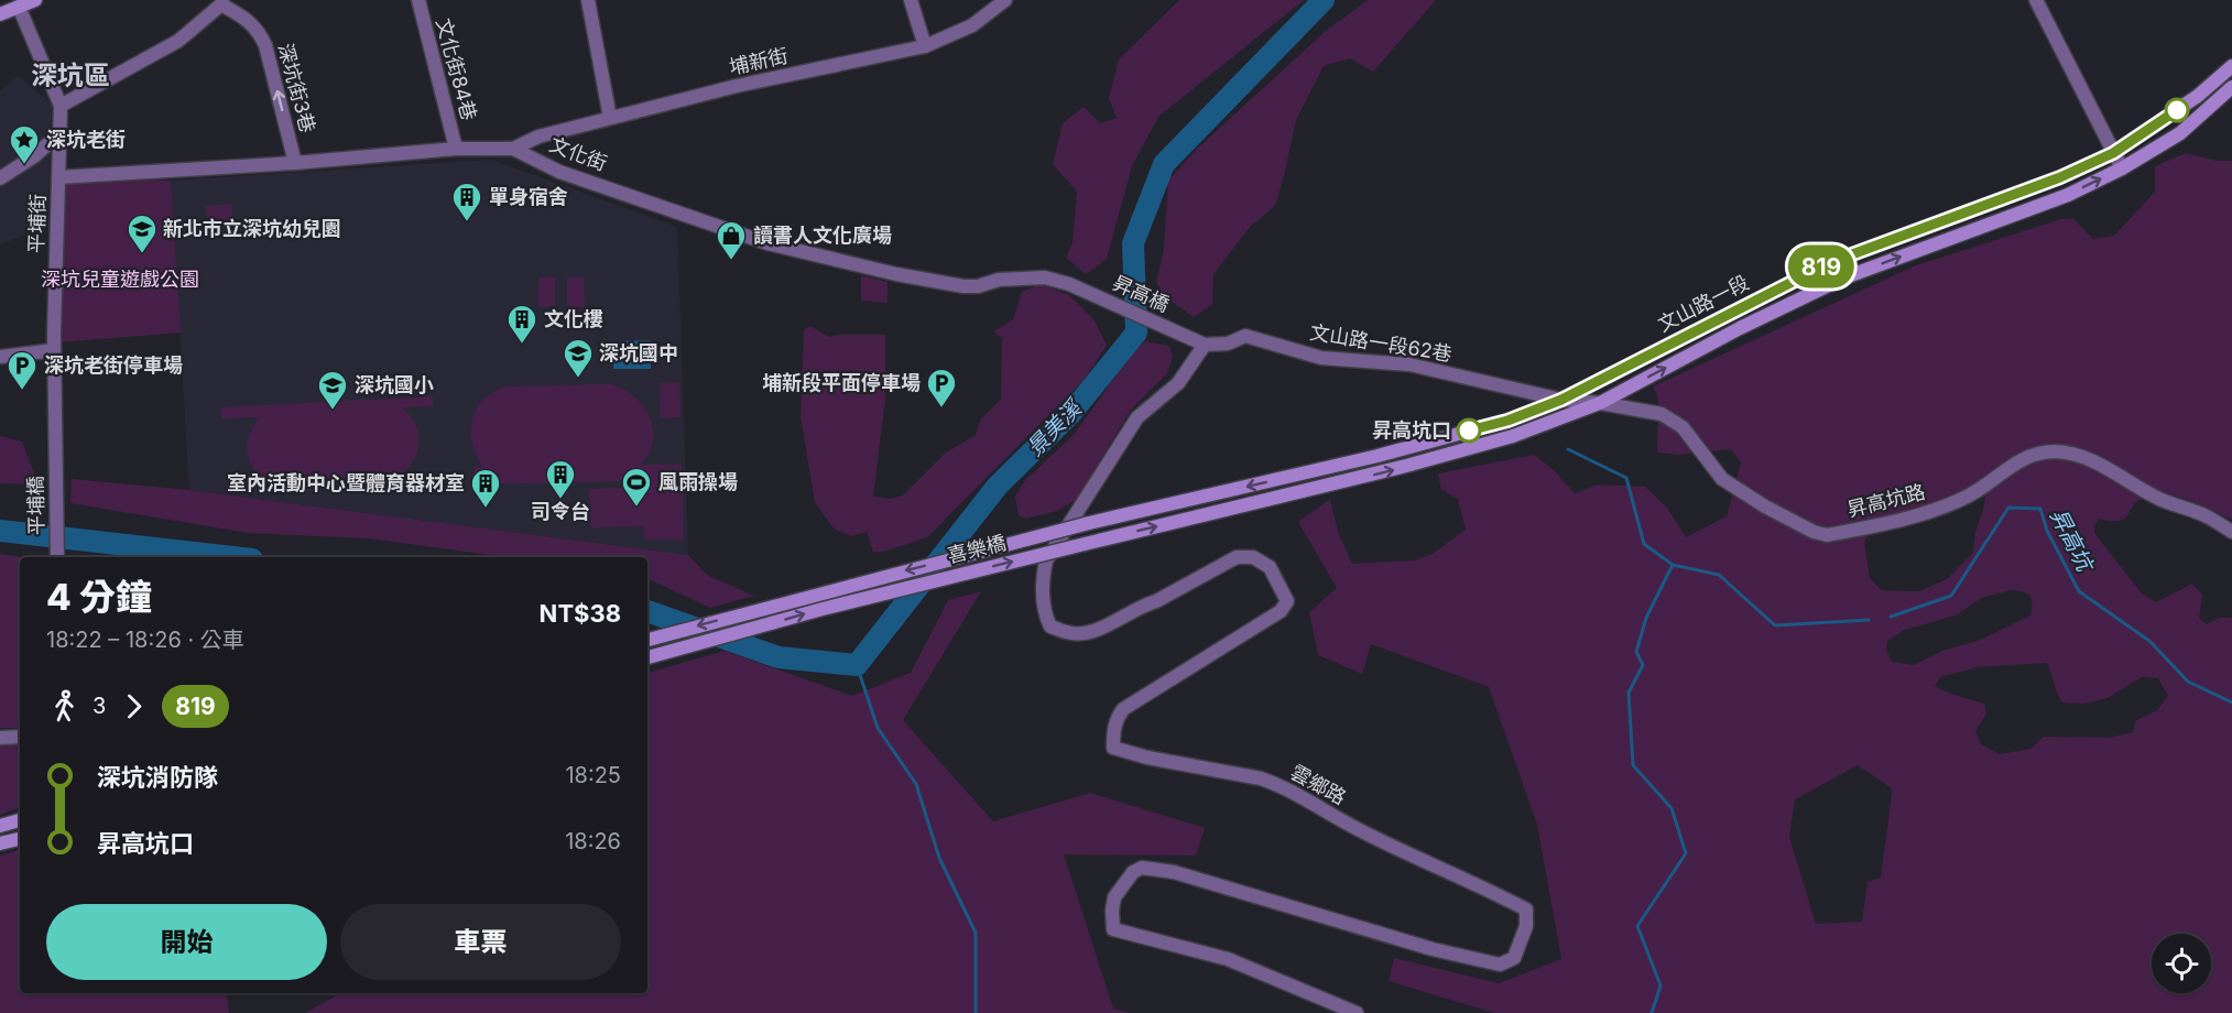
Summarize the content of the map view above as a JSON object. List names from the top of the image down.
{
  "streets": {
    "main road": ["文山路一段", "喜樂橋"],
    "street": [
      "埔新街",
      "文化街84巷",
      "深坑街3巷",
      "文化街",
      "平埔街",
      "昇高橋",
      "文山路一段62巷",
      "昇高坑路",
      "平埔橋",
      "雲鄉路"
    ]
  },
  "crossings": [
    ["埔新街", "文化街"],
    ["文化街84巷", "文化街"],
    ["深坑街3巷", "文化街"],
    ["文化街", "平埔街"],
    ["文化街", "昇高橋"],
    ["平埔街", "平埔橋"],
    ["昇高橋", "文山路一段62巷"],
    ["昇高橋", "雲鄉路"],
    ["文山路一段", "文山路一段62巷"],
    ["文山路一段", "昇高坑路"],
    ["文山路一段", "喜樂橋"],
    ["文山路一段62巷", "昇高坑路"],
    ["文山路一段62巷", "雲鄉路"]
  ],
  "one_way": ["深坑街3巷"],
  "districts": ["深坑區"],
  "water": ["景美溪", "昇高坑"],
  "parks": ["深坑兒童遊戲公園"],
  "places": {
    "place": ["深坑老街"],
    "building": [
      "單身宿舍",
      "文化樓",
      "司令台",
      "室內活動中心暨體育器材室"
    ],
    "school or university": ["新北市立深坑幼兒園", "深坑國中", "深坑國小"],
    "shop": ["讀書人文化廣場"],
    "parking": ["深坑老街停車場", "埔新段平面停車場"],
    "other": ["昇高坑口"],
    "sports": ["風雨操場"]
  },
  "lines": ["bus line 819"],
  "page": {
    "on_map": "819",
    "heading": ["4 分鐘", "18:22 – 18:26 · 公車", "NT$38"],
    "legs": ["3", "819"],
    "list": [
      {
        "name": "深坑消防隊",
        "value": "18:25"
      },
      {
        "name": "昇高坑口",
        "value": "18:26"
      }
    ],
    "buttons": ["開始", "車票"]
  }
}
